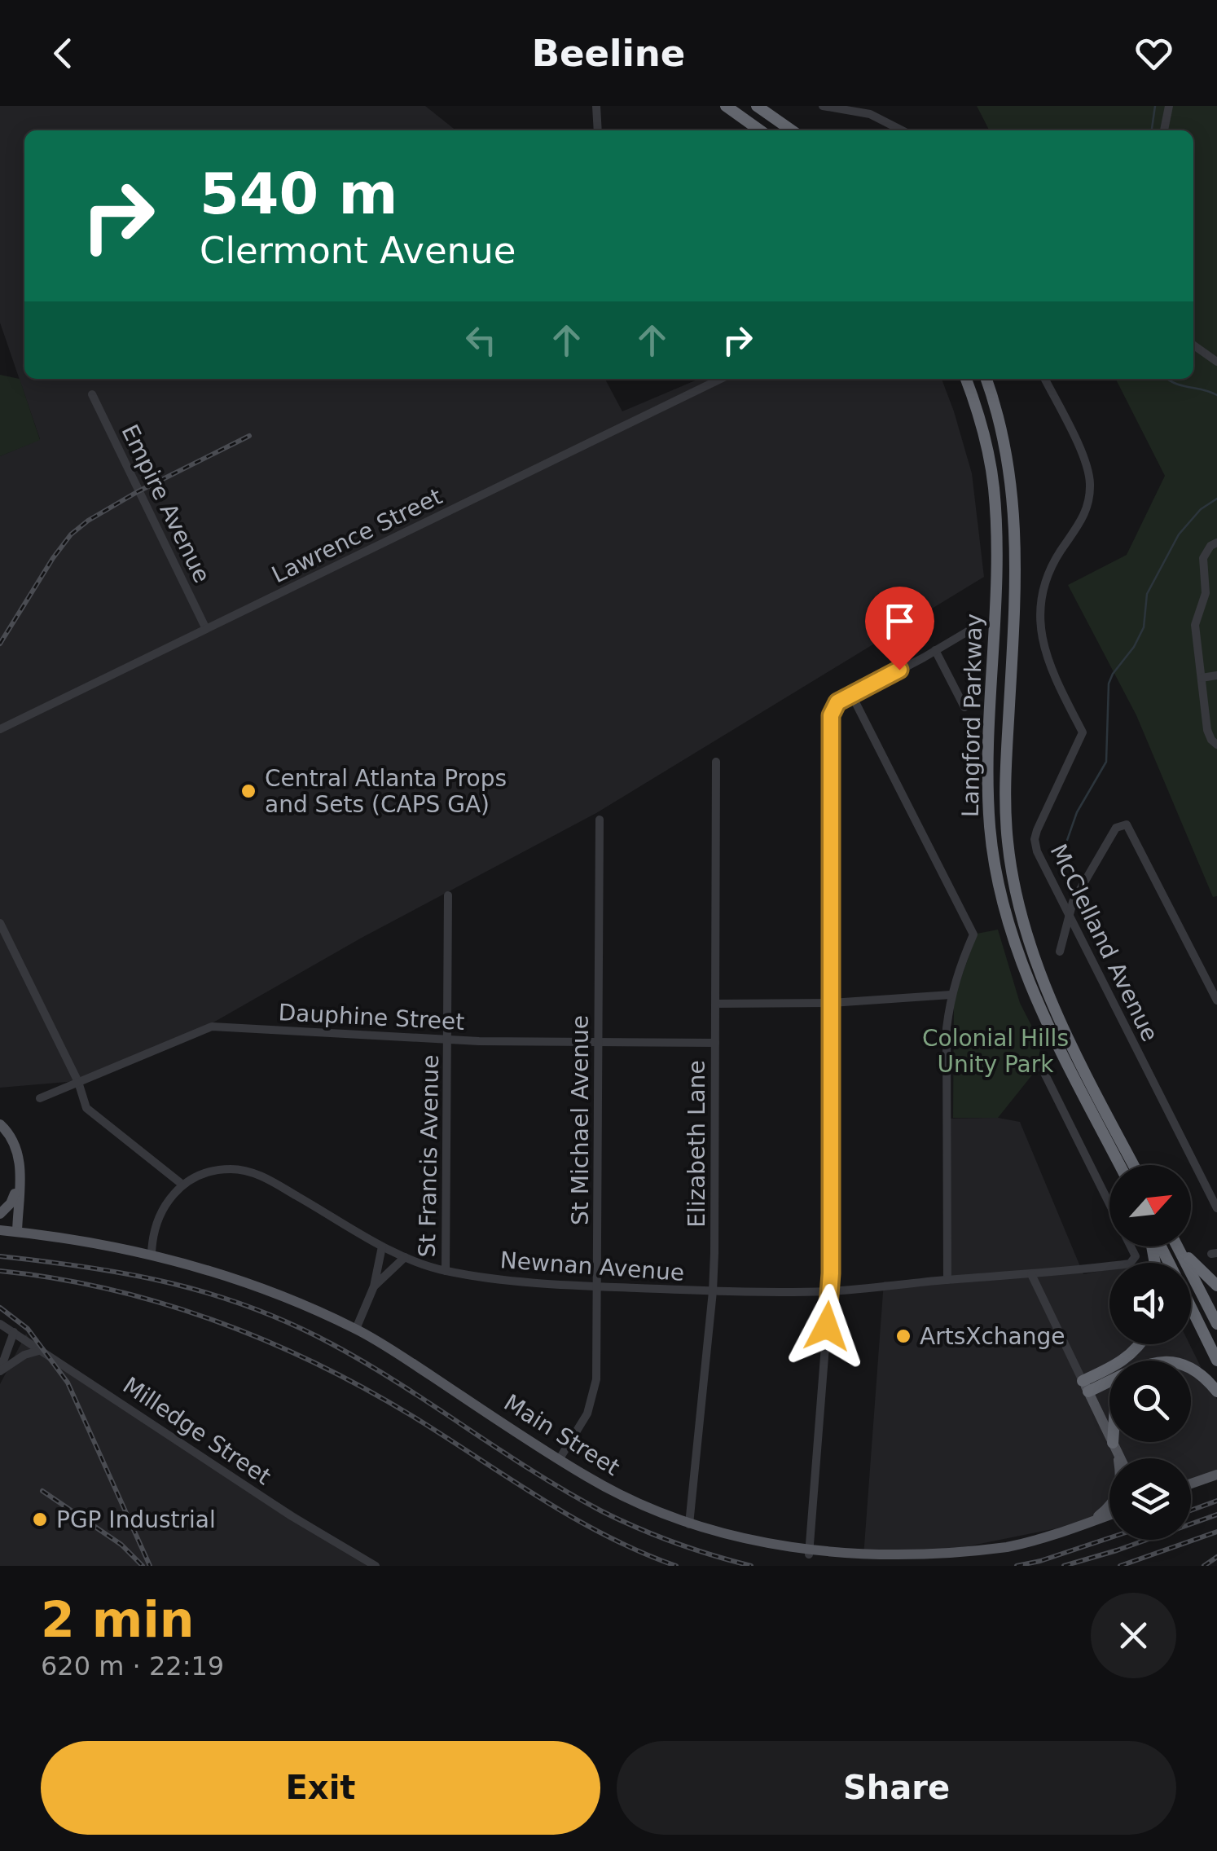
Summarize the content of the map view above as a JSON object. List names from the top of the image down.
{
  "streets": {
    "highway": ["Langford Parkway"],
    "main road": ["Main Street"],
    "street": [
      "Empire Avenue",
      "Lawrence Street",
      "McClelland Avenue",
      "Dauphine Street",
      "St Michael Avenue",
      "Elizabeth Lane",
      "St Francis Avenue",
      "Newnan Avenue",
      "Milledge Street"
    ]
  },
  "crossings": [
    ["Empire Avenue", "Lawrence Street"],
    ["Dauphine Street", "St Michael Avenue"],
    ["Dauphine Street", "Elizabeth Lane"],
    ["Dauphine Street", "St Francis Avenue"],
    ["St Michael Avenue", "Newnan Avenue"],
    ["St Michael Avenue", "Main Street"],
    ["Elizabeth Lane", "Newnan Avenue"],
    ["Elizabeth Lane", "Main Street"],
    ["St Francis Avenue", "Newnan Avenue"]
  ],
  "parks": ["Colonial Hills Unity Park"],
  "places": ["Central Atlanta Props and Sets (CAPS GA)", "ArtsXchange", "PGP Industrial"],
  "north": "top right",
  "page": {
    "header": "Beeline",
    "turn": ["540 m", "Clermont Avenue"],
    "heading": ["2 min", "620 m · 22:19"],
    "buttons": ["Exit", "Share"]
  }
}
